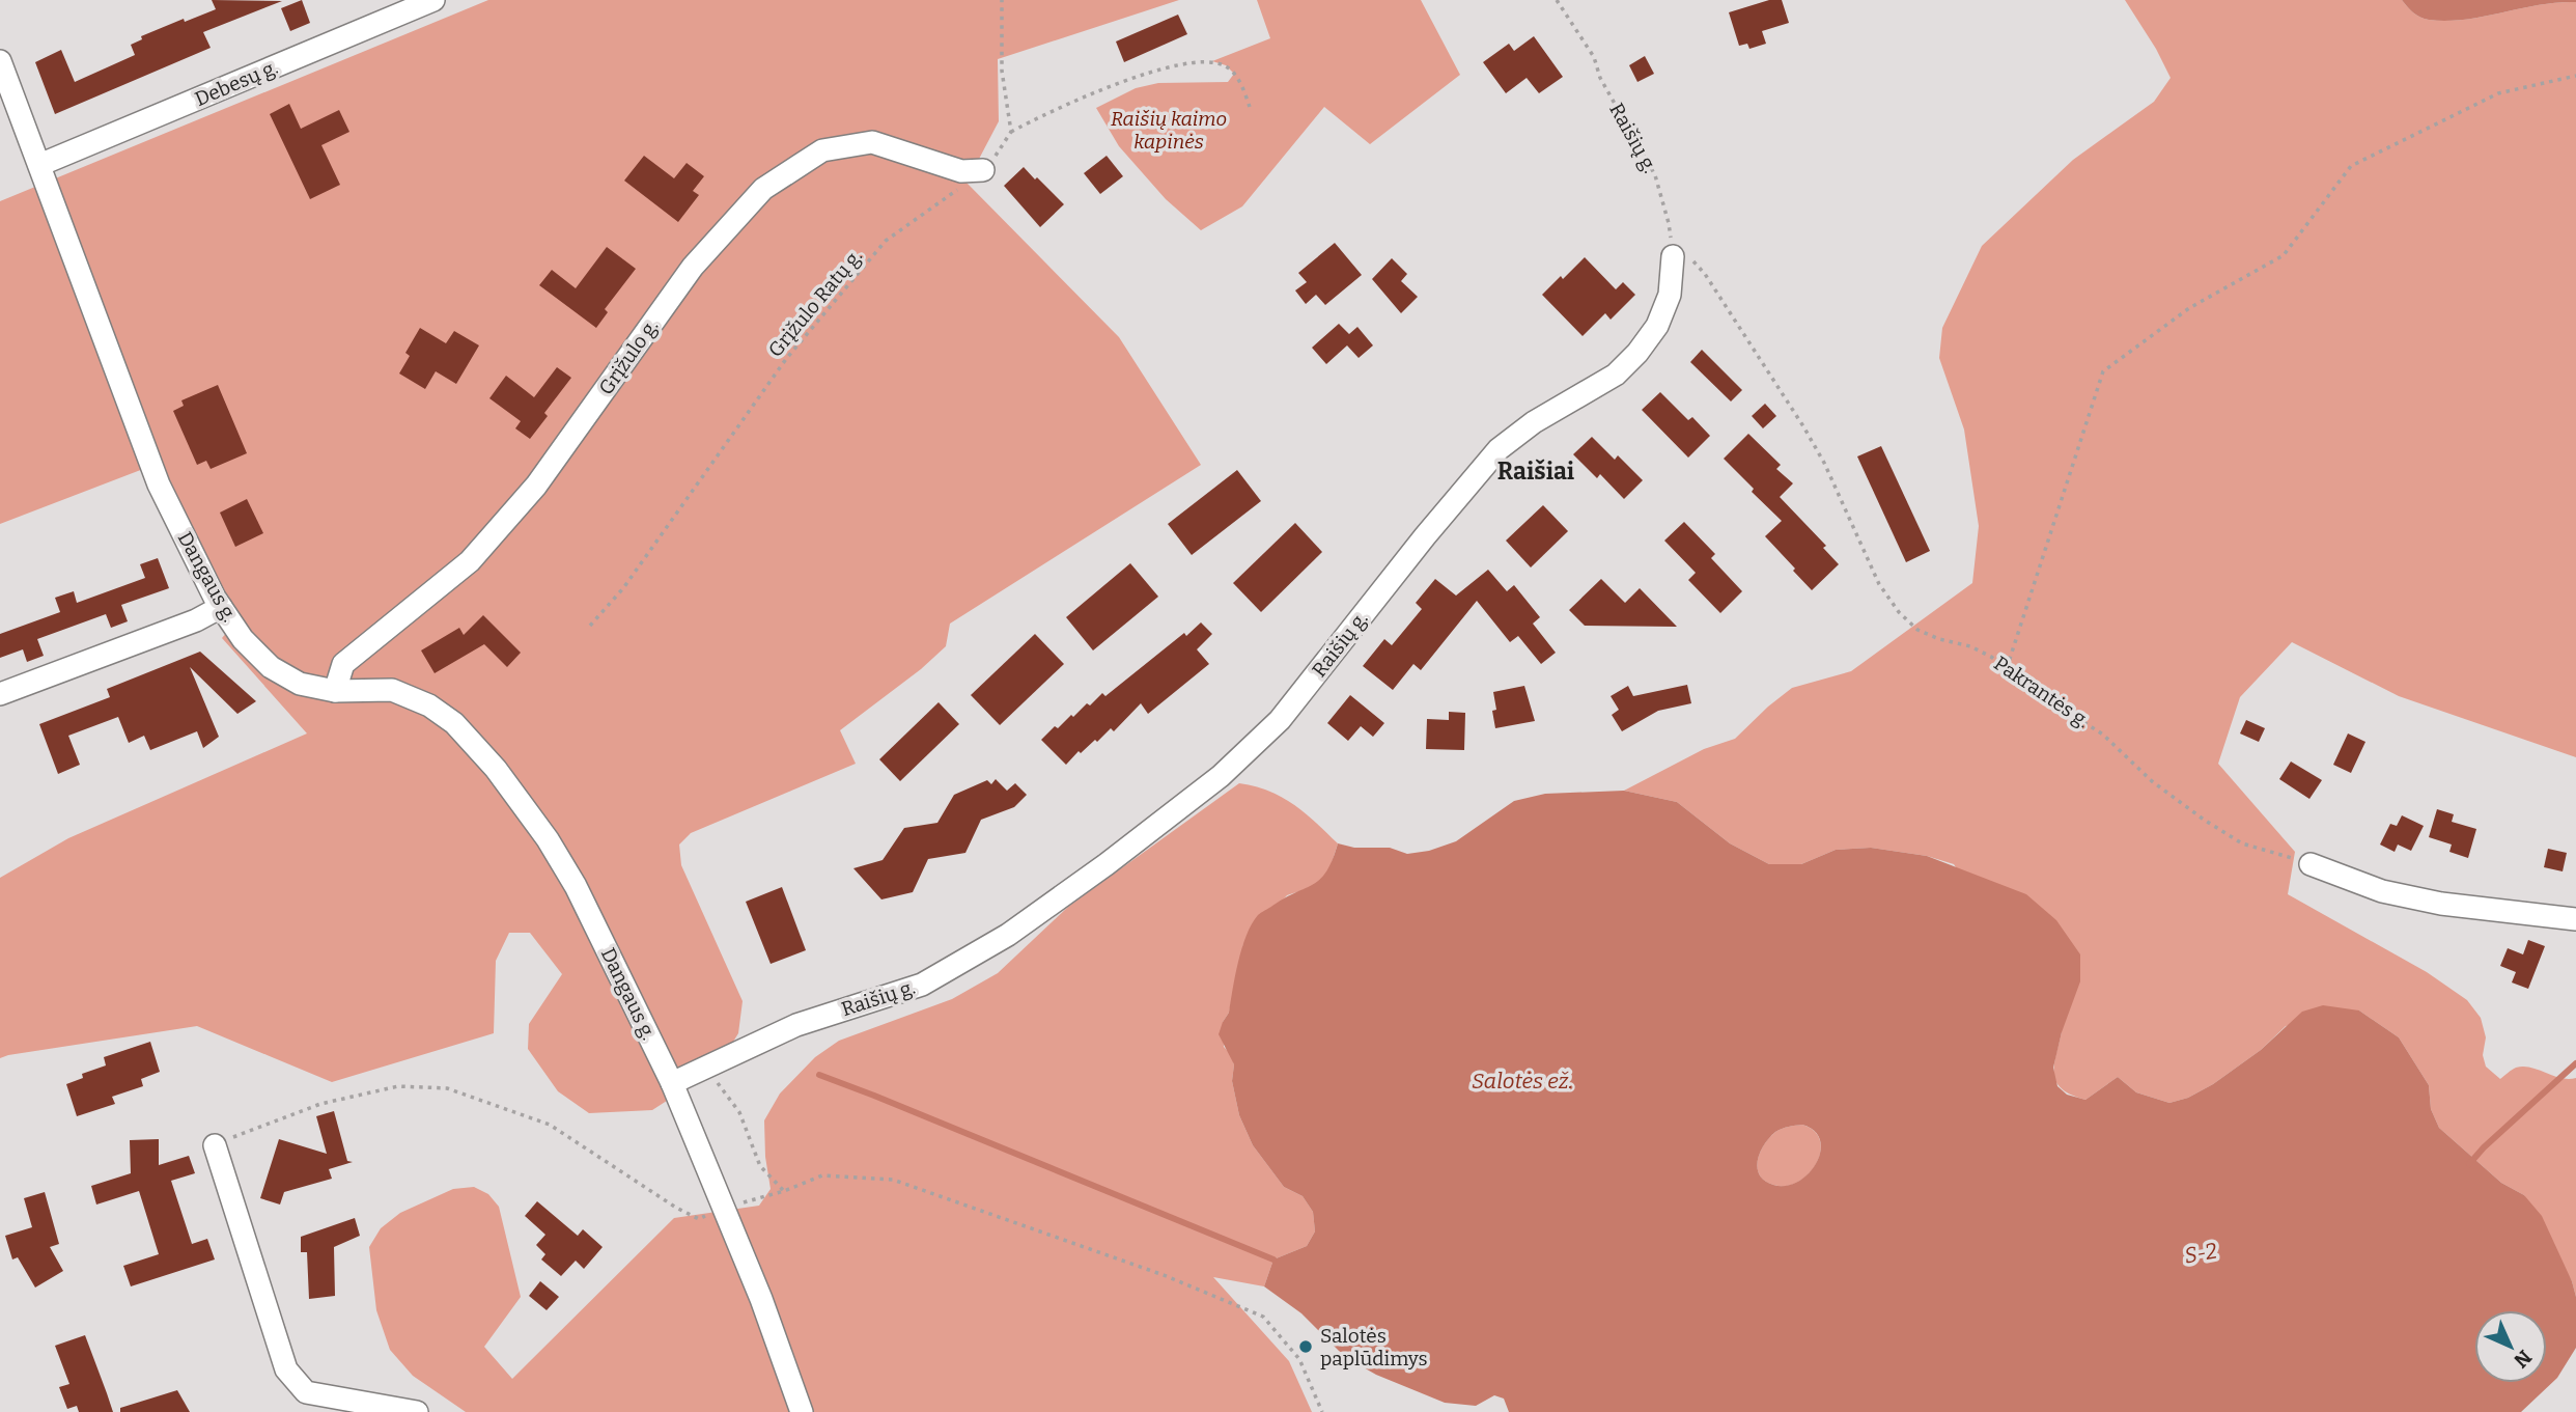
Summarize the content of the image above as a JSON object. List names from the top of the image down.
{
  "streets": {
    "street": [
      "Debesų g.",
      "Raišių g.",
      "Grįžulo g.",
      "Dangaus g."
    ],
    "path": ["Grįžulo Ratų g.", "Pakrantės g."]
  },
  "crossings": [
    ["Debesų g.", "Dangaus g."],
    ["Raišių g.", "Dangaus g."],
    ["Raišių g.", "Pakrantės g."],
    ["Grįžulo Ratų g.", "Grįžulo g."],
    ["Grįžulo g.", "Dangaus g."]
  ],
  "districts": ["Raišiai"],
  "water": ["Salotės ež.", "S-2"],
  "parks": ["Raišių kaimo kapinės"],
  "places": ["Salotės paplūdimys"],
  "north": "bottom right"
}
